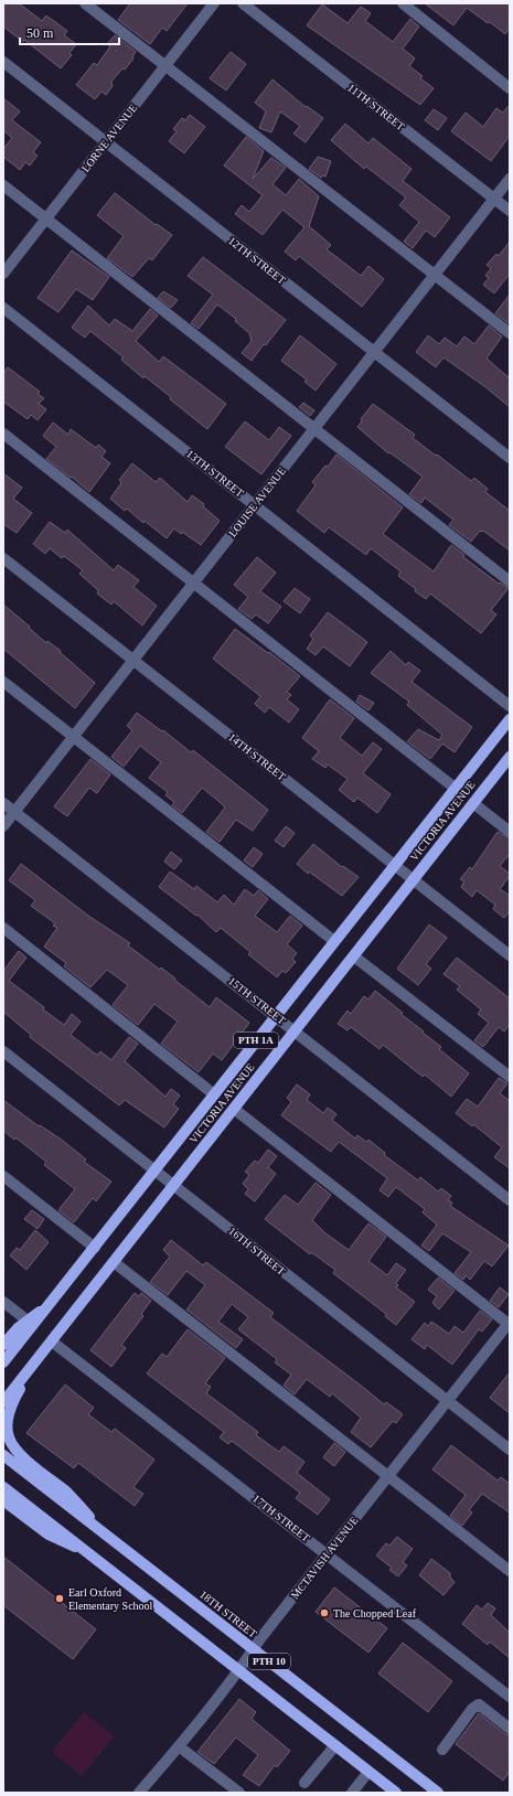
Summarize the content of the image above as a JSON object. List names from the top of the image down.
{
  "streets": {
    "main road": [
      "VICTORIA AVENUE",
      "PTH 1A",
      "18TH STREET",
      "PTH 10"
    ],
    "street": [
      "11TH STREET",
      "LORNE AVENUE",
      "12TH STREET",
      "13TH STREET",
      "LOUISE AVENUE",
      "14TH STREET",
      "15TH STREET",
      "16TH STREET",
      "17TH STREET",
      "MCTAVISH AVENUE"
    ]
  },
  "crossings": [
    ["11TH STREET", "LOUISE AVENUE"],
    ["LORNE AVENUE", "12TH STREET"],
    ["12TH STREET", "LOUISE AVENUE"],
    ["13TH STREET", "LOUISE AVENUE"],
    ["LOUISE AVENUE", "14TH STREET"],
    ["LOUISE AVENUE", "15TH STREET"],
    ["14TH STREET", "VICTORIA AVENUE"],
    ["VICTORIA AVENUE", "15TH STREET"],
    ["VICTORIA AVENUE", "16TH STREET"],
    ["VICTORIA AVENUE", "17TH STREET"],
    ["16TH STREET", "MCTAVISH AVENUE"],
    ["17TH STREET", "MCTAVISH AVENUE"],
    ["MCTAVISH AVENUE", "18TH STREET"],
    ["MCTAVISH AVENUE", "PTH 10"]
  ],
  "places": ["Earl Oxford Elementary School", "The Chopped Leaf"],
  "scale_bar": "50 m"
}
